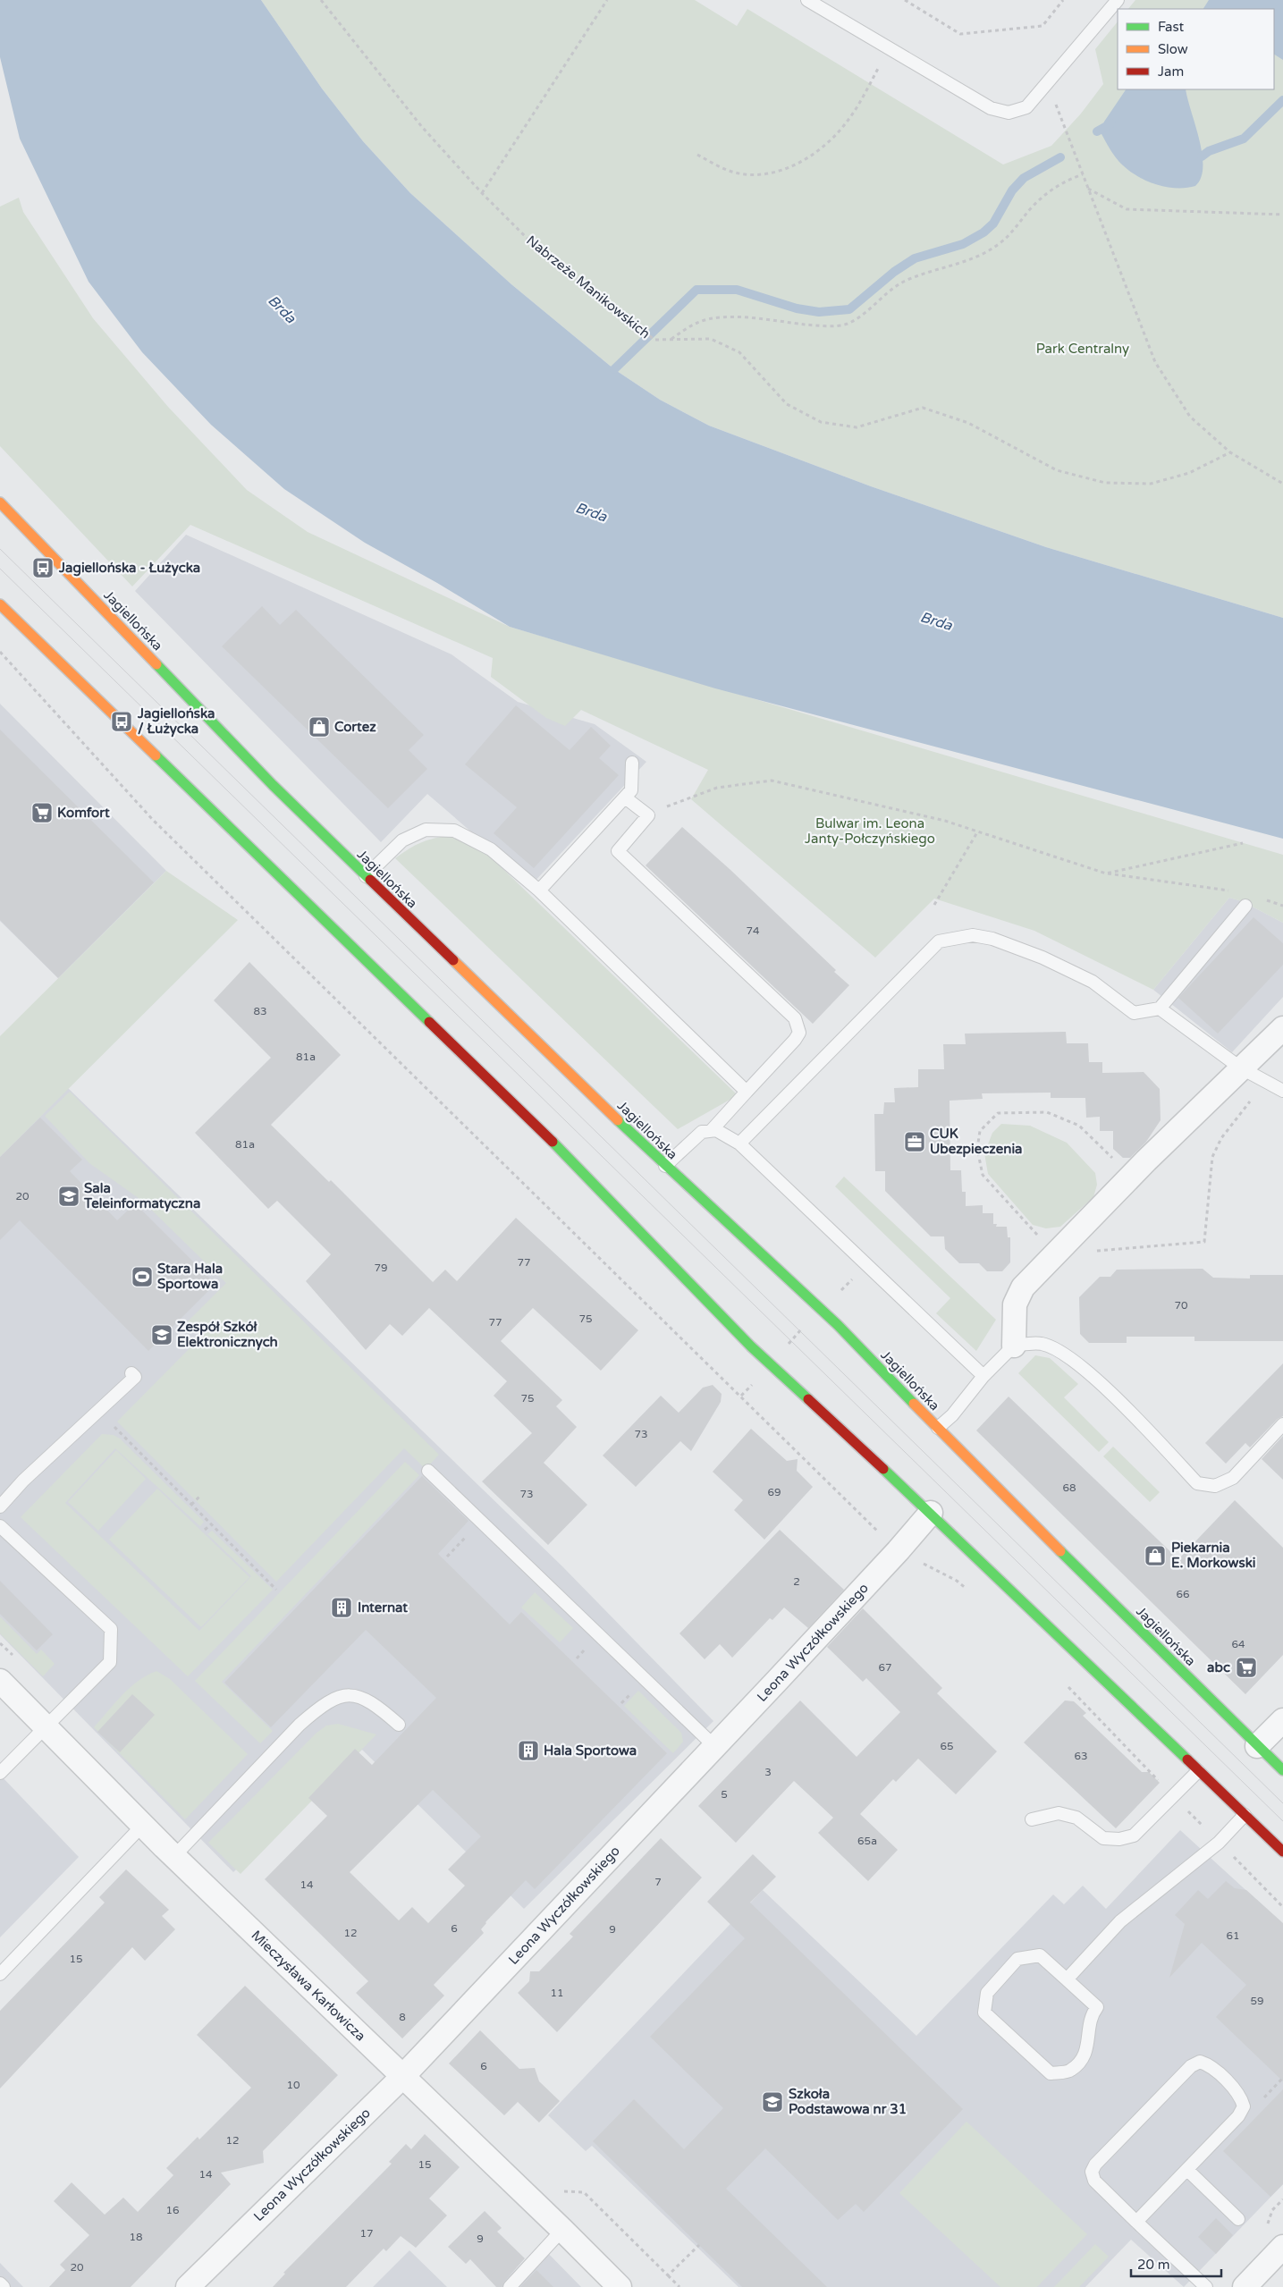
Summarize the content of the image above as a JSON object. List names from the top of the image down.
{
  "streets": {
    "main road": ["Jagiellońska"],
    "street": ["Leona Wyczółkowskiego", "Mieczysława Karłowicza"],
    "path": ["Nabrzeże Manikowskich"]
  },
  "crossings": [
    ["Leona Wyczółkowskiego", "Mieczysława Karłowicza"]
  ],
  "water": ["Brda"],
  "parks": ["Park Centralny", "Bulwar im. Leona Janty-Połczyńskiego"],
  "places": {
    "bus stop": ["Jagiellońska - Łużycka", "Jagiellońska / Łużycka"],
    "shop": ["Cortez", "Piekarnia E. Morkowski"],
    "supermarket": ["Komfort", "abc"],
    "office": ["CUK Ubezpieczenia"],
    "school or university": ["Sala Teleinformatyczna", "Zespół Szkół Elektronicznych", "Szkoła Podstawowa nr 31"],
    "sports": ["Stara Hala Sportowa"],
    "building": ["Internat", "Hala Sportowa"]
  },
  "house_numbers": [
    "74",
    "83",
    "81a",
    "81a",
    "20",
    "77",
    "79",
    "70",
    "75",
    "77",
    "75",
    "73",
    "68",
    "69",
    "73",
    "2",
    "66",
    "64",
    "67",
    "65",
    "63",
    "3",
    "5",
    "65a",
    "7",
    "14",
    "6",
    "9",
    "12",
    "61",
    "15",
    "11",
    "59",
    "8",
    "6",
    "10",
    "12",
    "15",
    "14",
    "16",
    "17",
    "18",
    "9",
    "20"
  ],
  "legend": ["Fast", "Slow", "Jam"],
  "scale_bar": "20 m"
}
